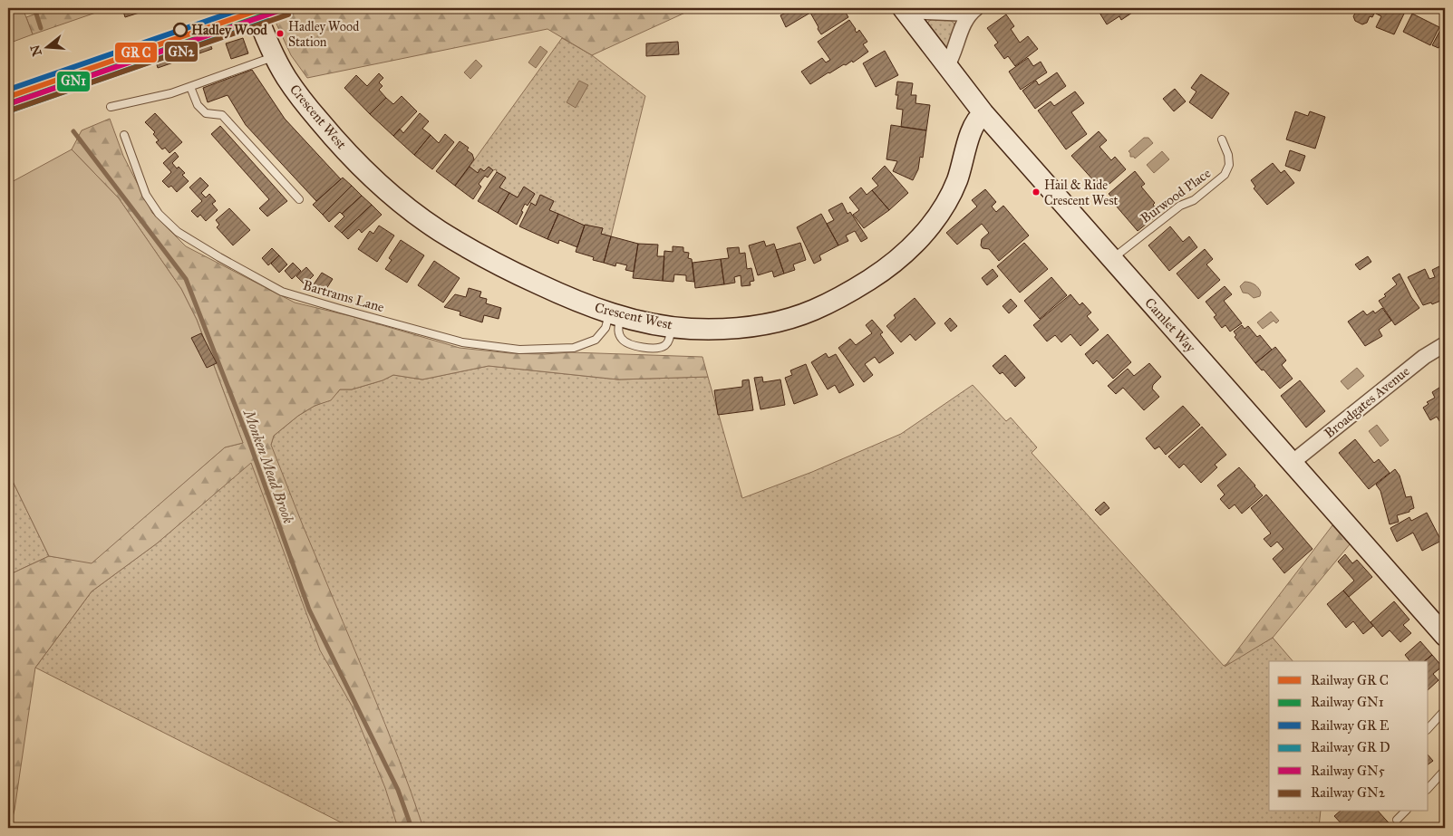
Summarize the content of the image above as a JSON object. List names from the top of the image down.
{
  "streets": {
    "street": ["Crescent West", "Camlet Way", "Broadgates Avenue"],
    "lane": ["Burwood Place", "Bartrams Lane"]
  },
  "crossings": [
    ["Crescent West", "Bartrams Lane"],
    ["Crescent West", "Camlet Way"],
    ["Burwood Place", "Camlet Way"],
    ["Camlet Way", "Broadgates Avenue"]
  ],
  "water": ["Monken Mead Brook"],
  "places": ["Hadley Wood", "Hadley Wood Station", "Hail & Ride Crescent West"],
  "lines": ["rail line GN5", "rail line GN1", "rail line GN2"],
  "legend": [
    "Railway GR C",
    "Railway GN1",
    "Railway GR E",
    "Railway GR D",
    "Railway GN5",
    "Railway GN2"
  ],
  "north": "left"
}
